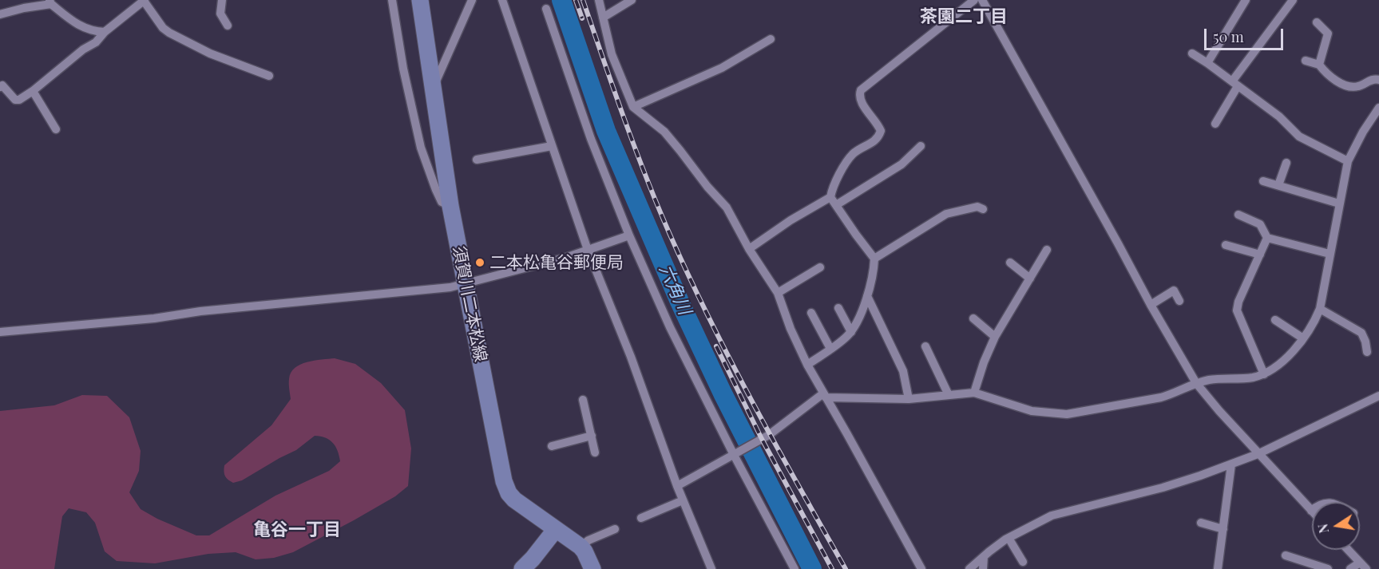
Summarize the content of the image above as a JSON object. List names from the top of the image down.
{
  "streets": {
    "main road": ["須賀川二本松線"]
  },
  "districts": ["茶園二丁目", "亀谷一丁目"],
  "water": ["六角川"],
  "places": ["二本松亀谷郵便局"],
  "scale_bar": "50 m",
  "north": "left"
}
